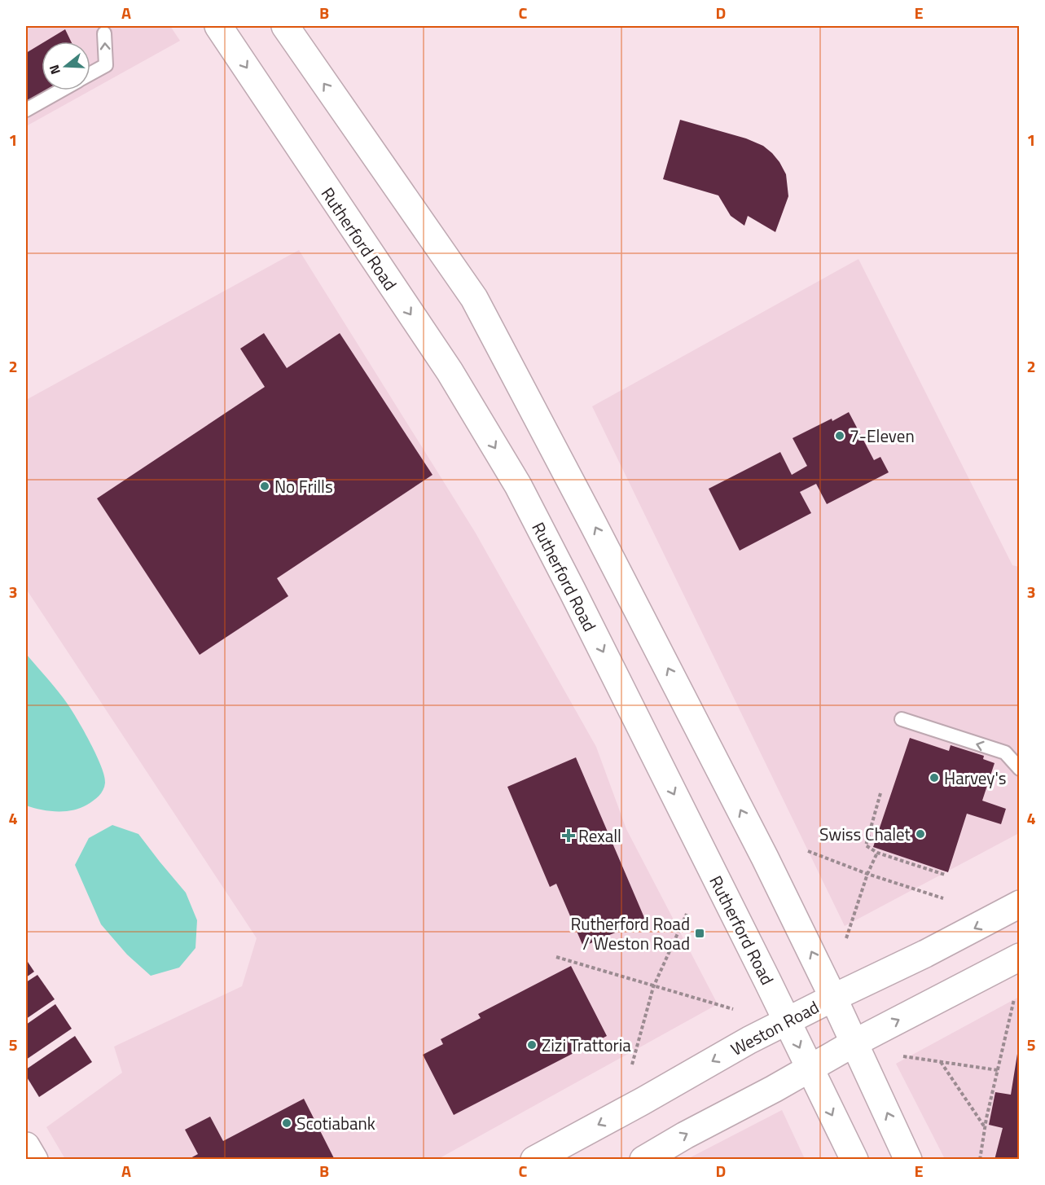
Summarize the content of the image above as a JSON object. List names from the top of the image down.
{
  "streets": {
    "main road": ["Rutherford Road", "Weston Road"]
  },
  "crossings": [
    ["Rutherford Road", "Weston Road"]
  ],
  "places": {
    "other": [
      "7-Eleven",
      "No Frills",
      "Harvey's",
      "Swiss Chalet",
      "Zizi Trattoria",
      "Scotiabank"
    ],
    "health": ["Rexall"],
    "transit": ["Rutherford Road / Weston Road"]
  },
  "north": "left",
  "grid": {
    "columns": [
      "A",
      "B",
      "C",
      "D",
      "E"
    ],
    "rows": [
      "1",
      "2",
      "3",
      "4",
      "5"
    ]
  }
}
